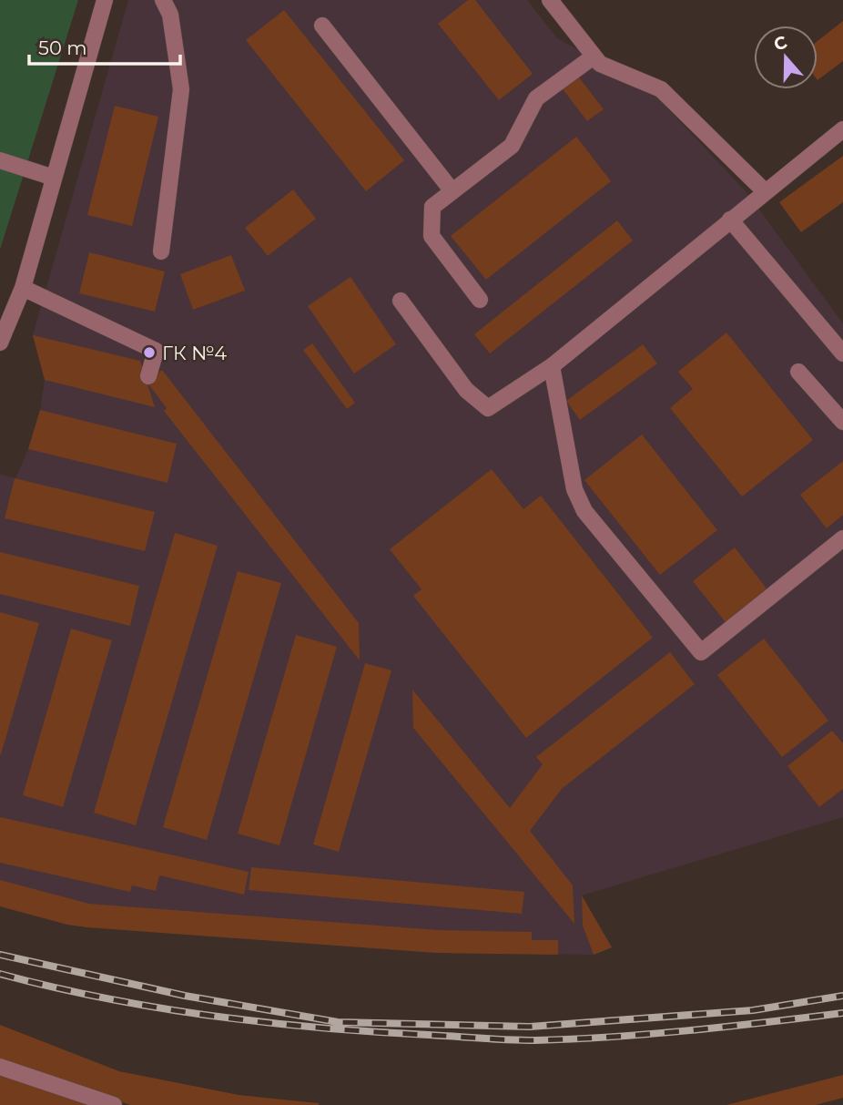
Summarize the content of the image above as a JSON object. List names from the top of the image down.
{
  "places": ["ГК №4"],
  "scale_bar": "50 m",
  "north": "top"
}
